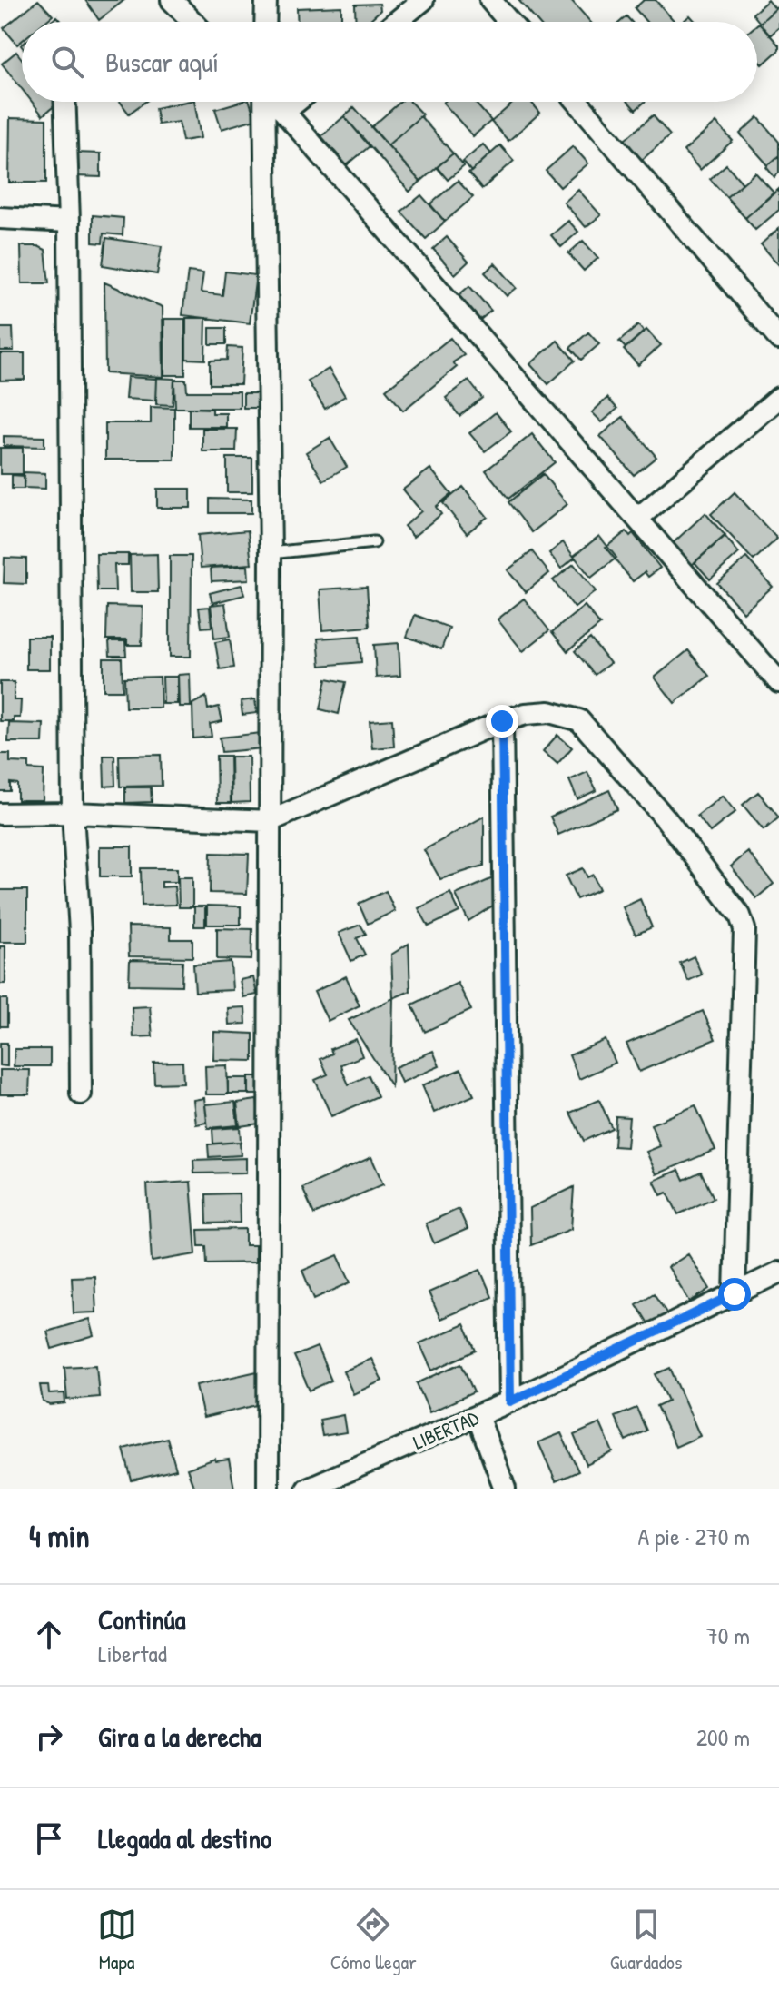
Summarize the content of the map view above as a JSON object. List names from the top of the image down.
{
  "streets": {
    "street": ["LIBERTAD"]
  },
  "page": {
    "search": "Buscar aquí",
    "heading": ["4 min", "A pie · 270 m"],
    "list": [
      ["Continúa", "Libertad", "70 m"],
      ["Gira a la derecha", "200 m"],
      "Llegada al destino"
    ],
    "nav": ["Mapa", "Cómo llegar", "Guardados"]
  }
}
